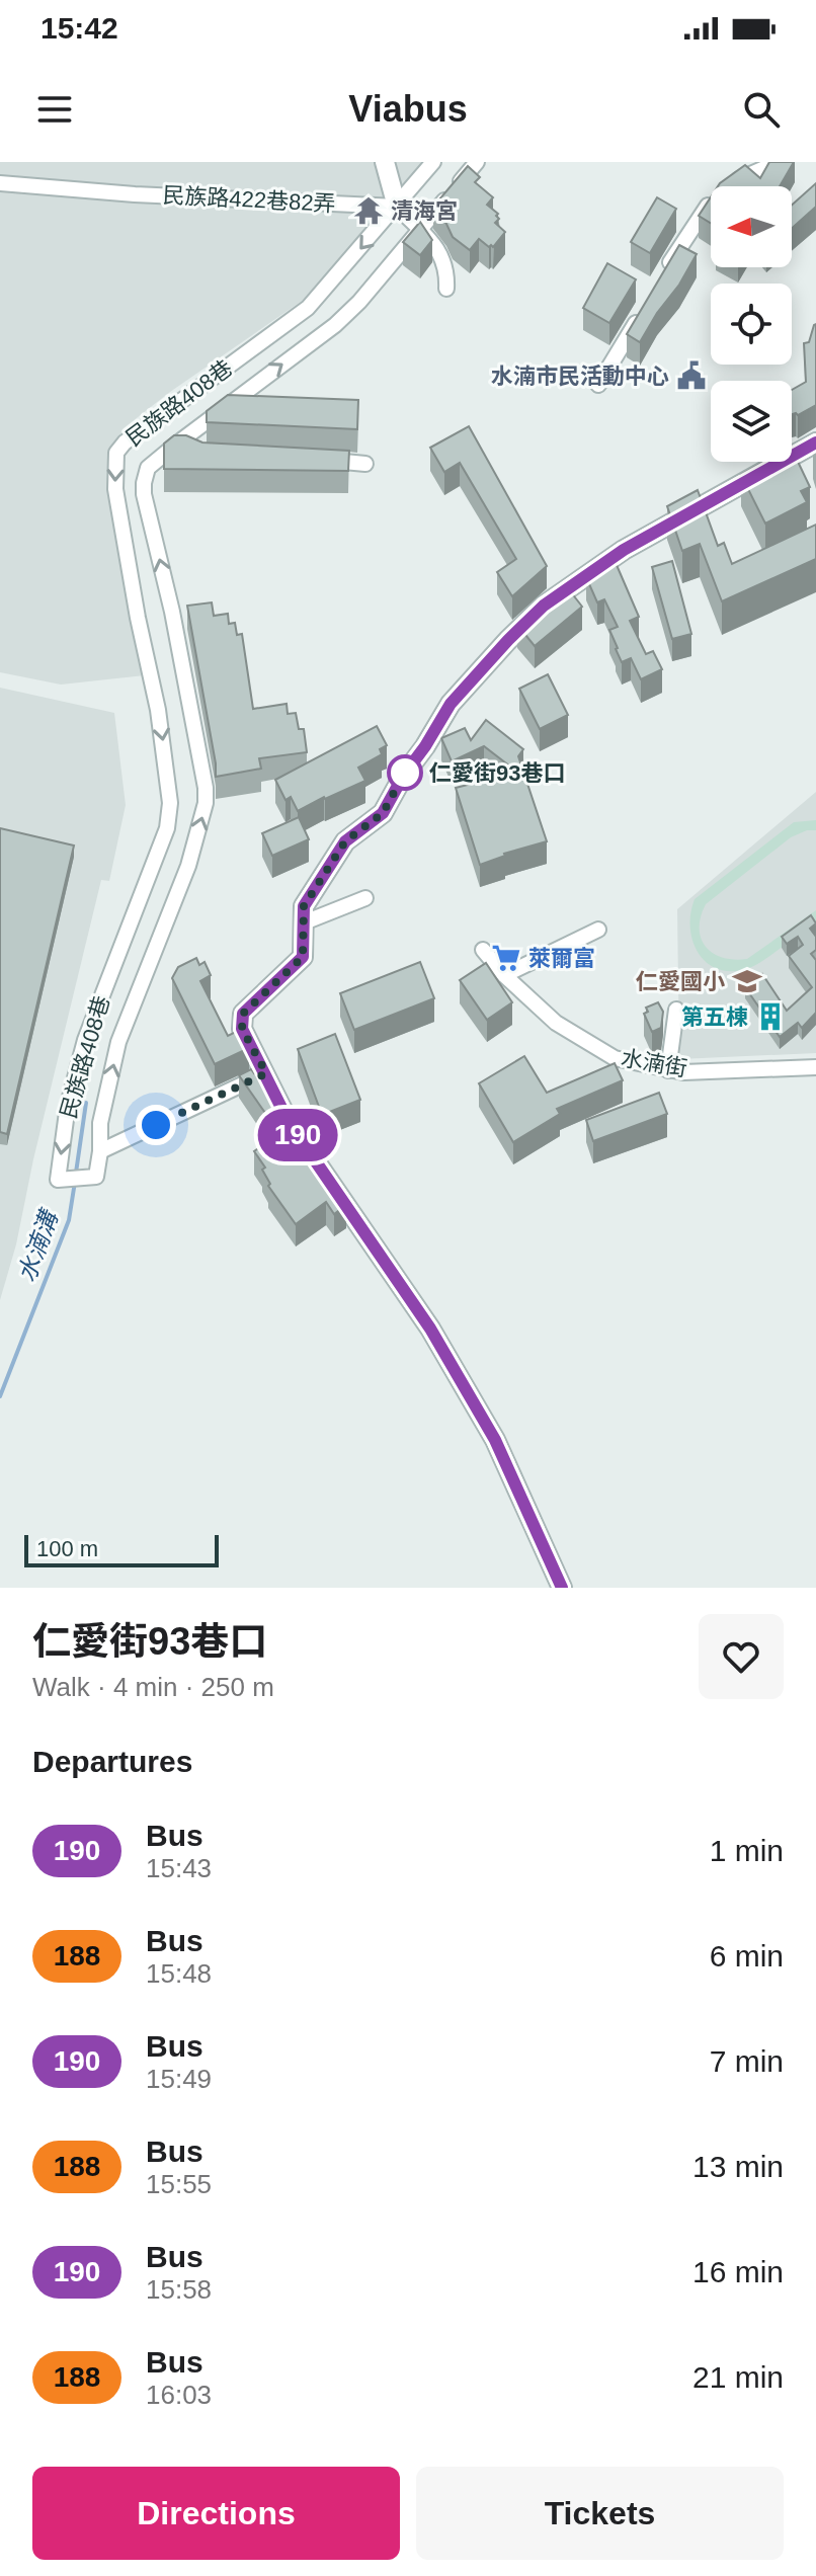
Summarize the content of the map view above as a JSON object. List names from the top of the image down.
{
  "streets": {
    "street": ["民族路422巷82弄", "民族路408巷", "水湳街"]
  },
  "crossings": [
    ["民族路422巷82弄", "民族路408巷"]
  ],
  "water": ["水湳溝"],
  "places": {
    "temple": ["清海宮"],
    "public building": ["水湳市民活動中心"],
    "other": ["仁愛街93巷口"],
    "supermarket": ["萊爾富"],
    "school or university": ["仁愛國小"],
    "building": ["第五棟"]
  },
  "lines": ["bus line 190"],
  "scale_bar": "100 m",
  "north": "left",
  "page": {
    "status": "15:42",
    "header": "Viabus",
    "on_map": "190",
    "scale": "100 m",
    "heading": [
      ["仁愛街93巷口", "Walk · 4 min · 250 m"],
      "Departures"
    ],
    "list": [
      {
        "mark": "190",
        "name": "Bus",
        "note": "15:43",
        "value": "1 min"
      },
      {
        "mark": "188",
        "name": "Bus",
        "note": "15:48",
        "value": "6 min"
      },
      {
        "mark": "190",
        "name": "Bus",
        "note": "15:49",
        "value": "7 min"
      },
      {
        "mark": "188",
        "name": "Bus",
        "note": "15:55",
        "value": "13 min"
      },
      {
        "mark": "190",
        "name": "Bus",
        "note": "15:58",
        "value": "16 min"
      },
      {
        "mark": "188",
        "name": "Bus",
        "note": "16:03",
        "value": "21 min"
      }
    ],
    "buttons": ["Directions", "Tickets"]
  }
}
